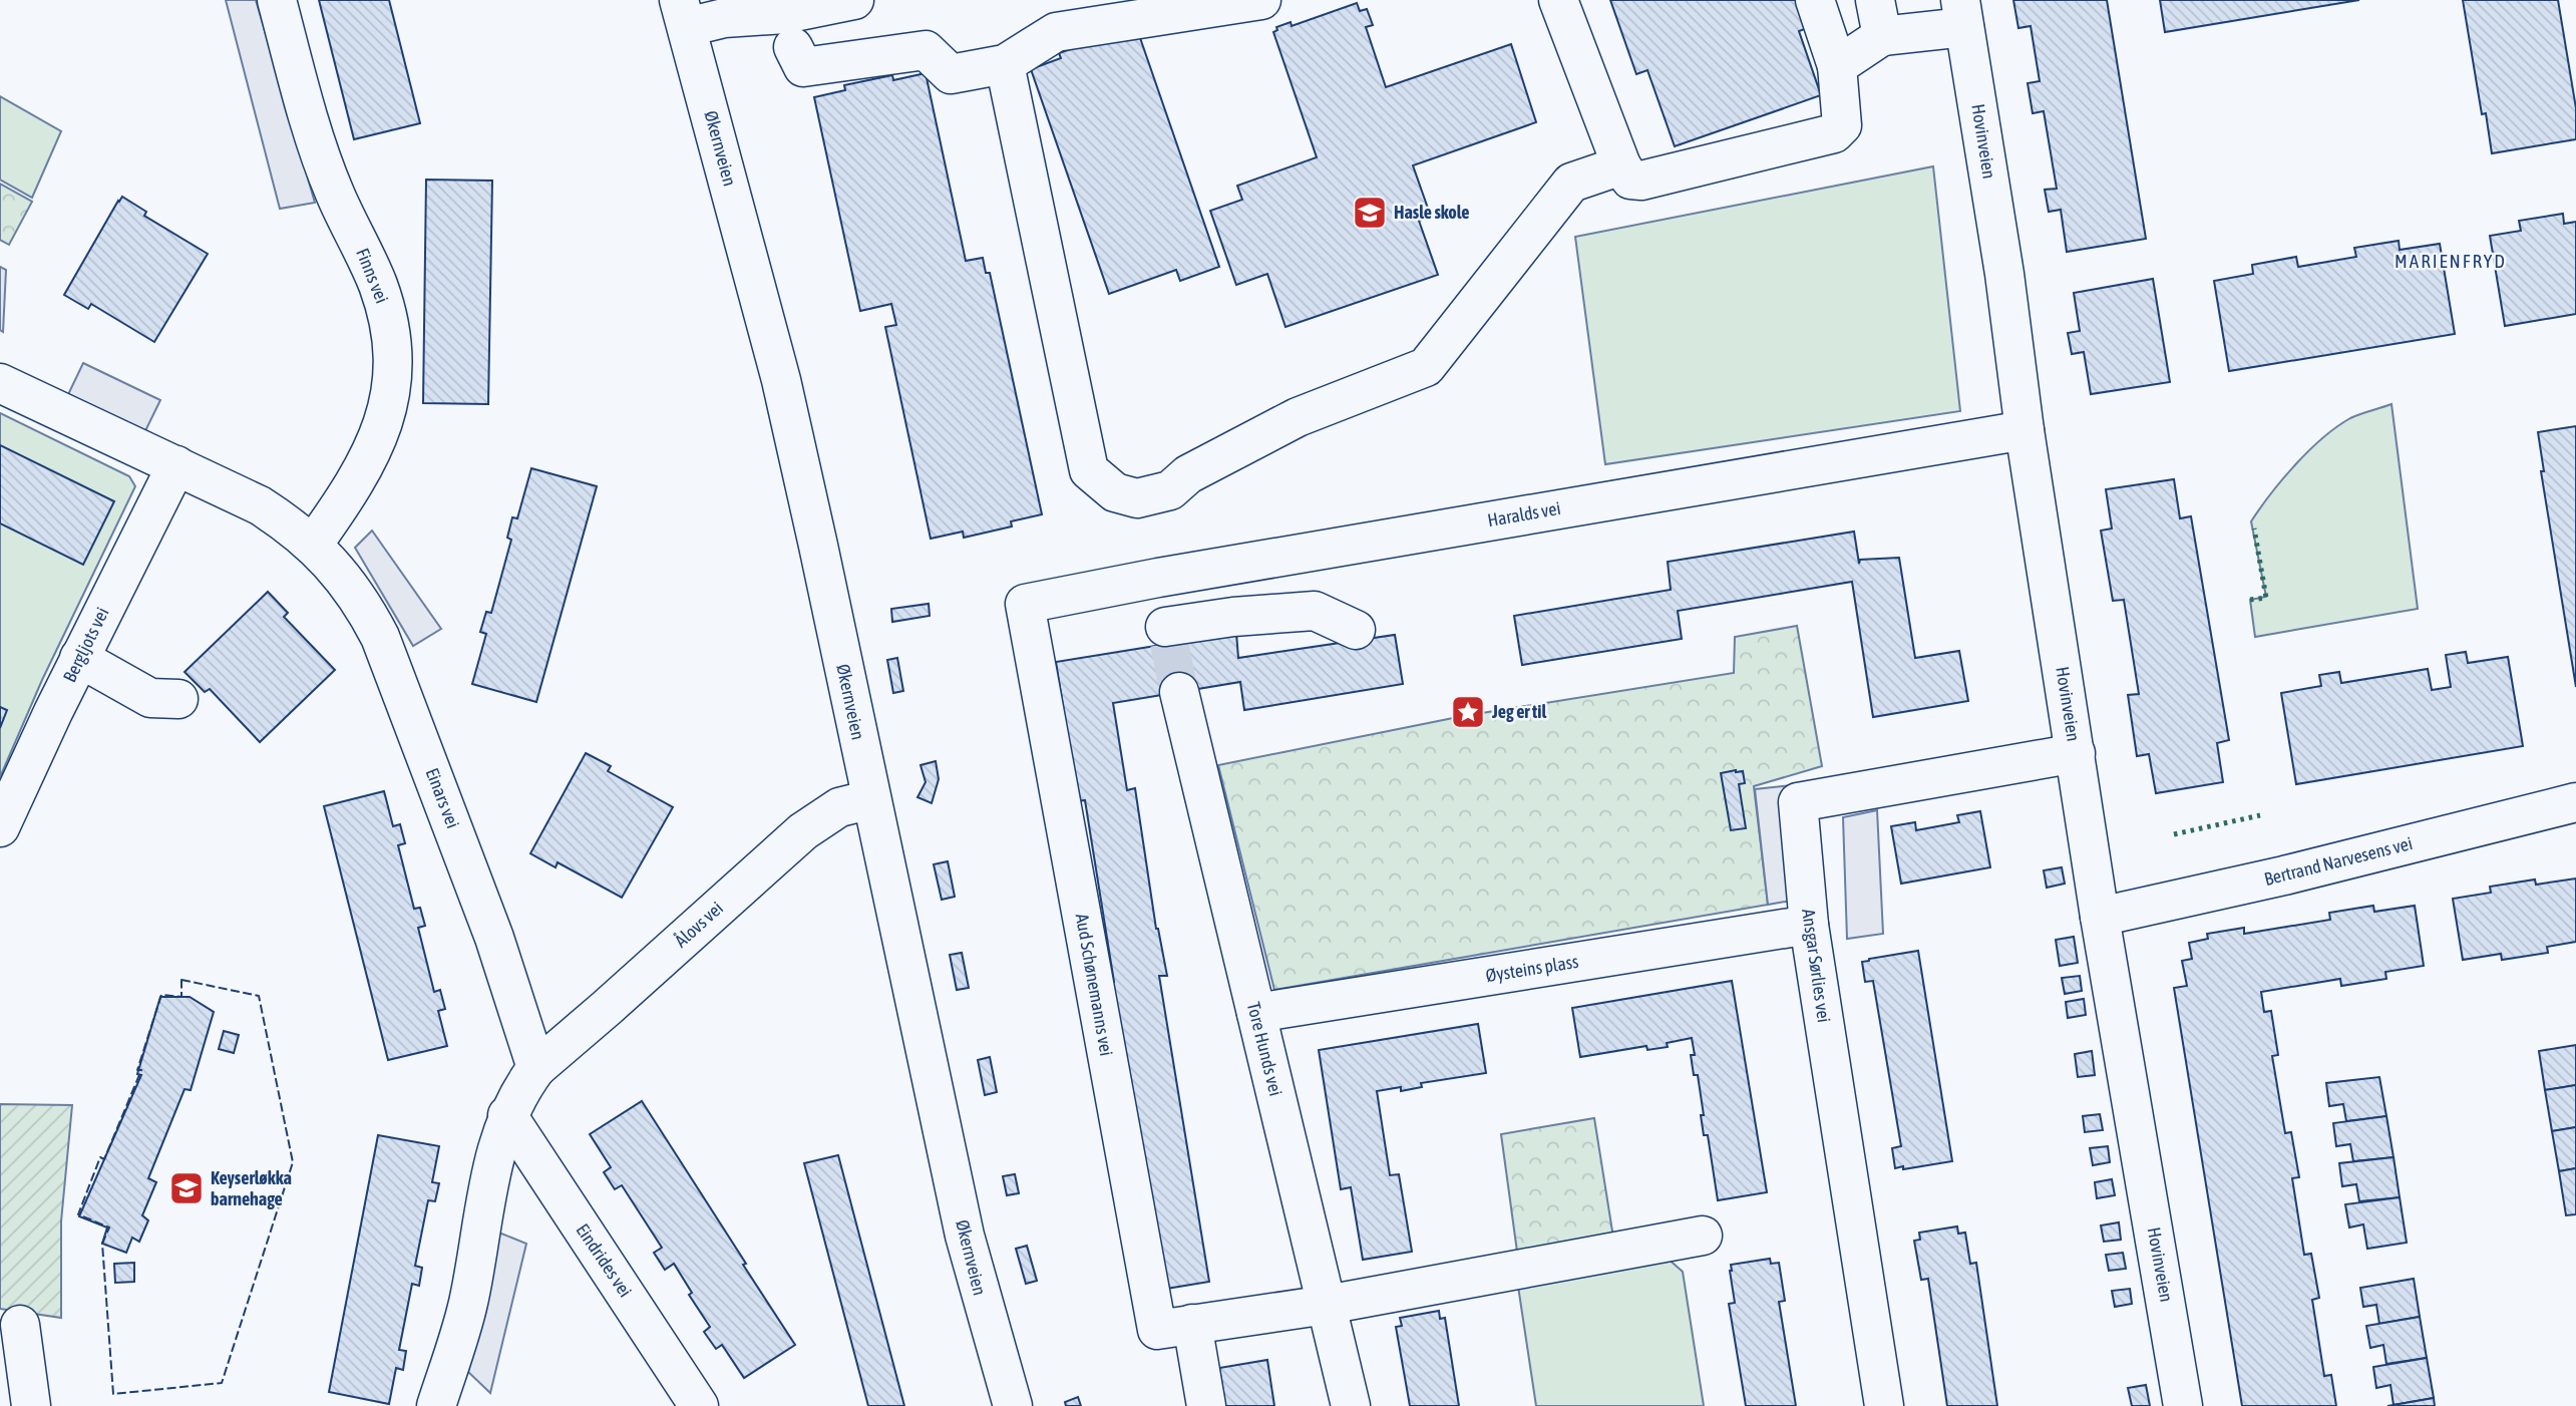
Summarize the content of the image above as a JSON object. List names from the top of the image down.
{
  "streets": {
    "street": [
      "Hovinveien",
      "Økernveien",
      "Finns vei",
      "Haralds vei",
      "Bergljots vei",
      "Einars vei",
      "Bertrand Narvesens vei",
      "Ålovs vei",
      "Ansgar Sørlies vei",
      "Øysteins plass",
      "Aud Schønemanns vei",
      "Tore Hunds vei",
      "Eindrides vei"
    ]
  },
  "crossings": [
    ["Hovinveien", "Haralds vei"],
    ["Hovinveien", "Bertrand Narvesens vei"],
    ["Hovinveien", "Ansgar Sørlies vei"],
    ["Økernveien", "Ålovs vei"],
    ["Finns vei", "Einars vei"],
    ["Haralds vei", "Aud Schønemanns vei"],
    ["Bergljots vei", "Einars vei"],
    ["Einars vei", "Ålovs vei"],
    ["Ansgar Sørlies vei", "Øysteins plass"],
    ["Øysteins plass", "Tore Hunds vei"],
    ["Aud Schønemanns vei", "Tore Hunds vei"]
  ],
  "districts": ["MARIENFRYD"],
  "places": {
    "school or university": ["Hasle skole", "Keyserløkka barnehage"],
    "place": ["Jeg er til"]
  }
}
